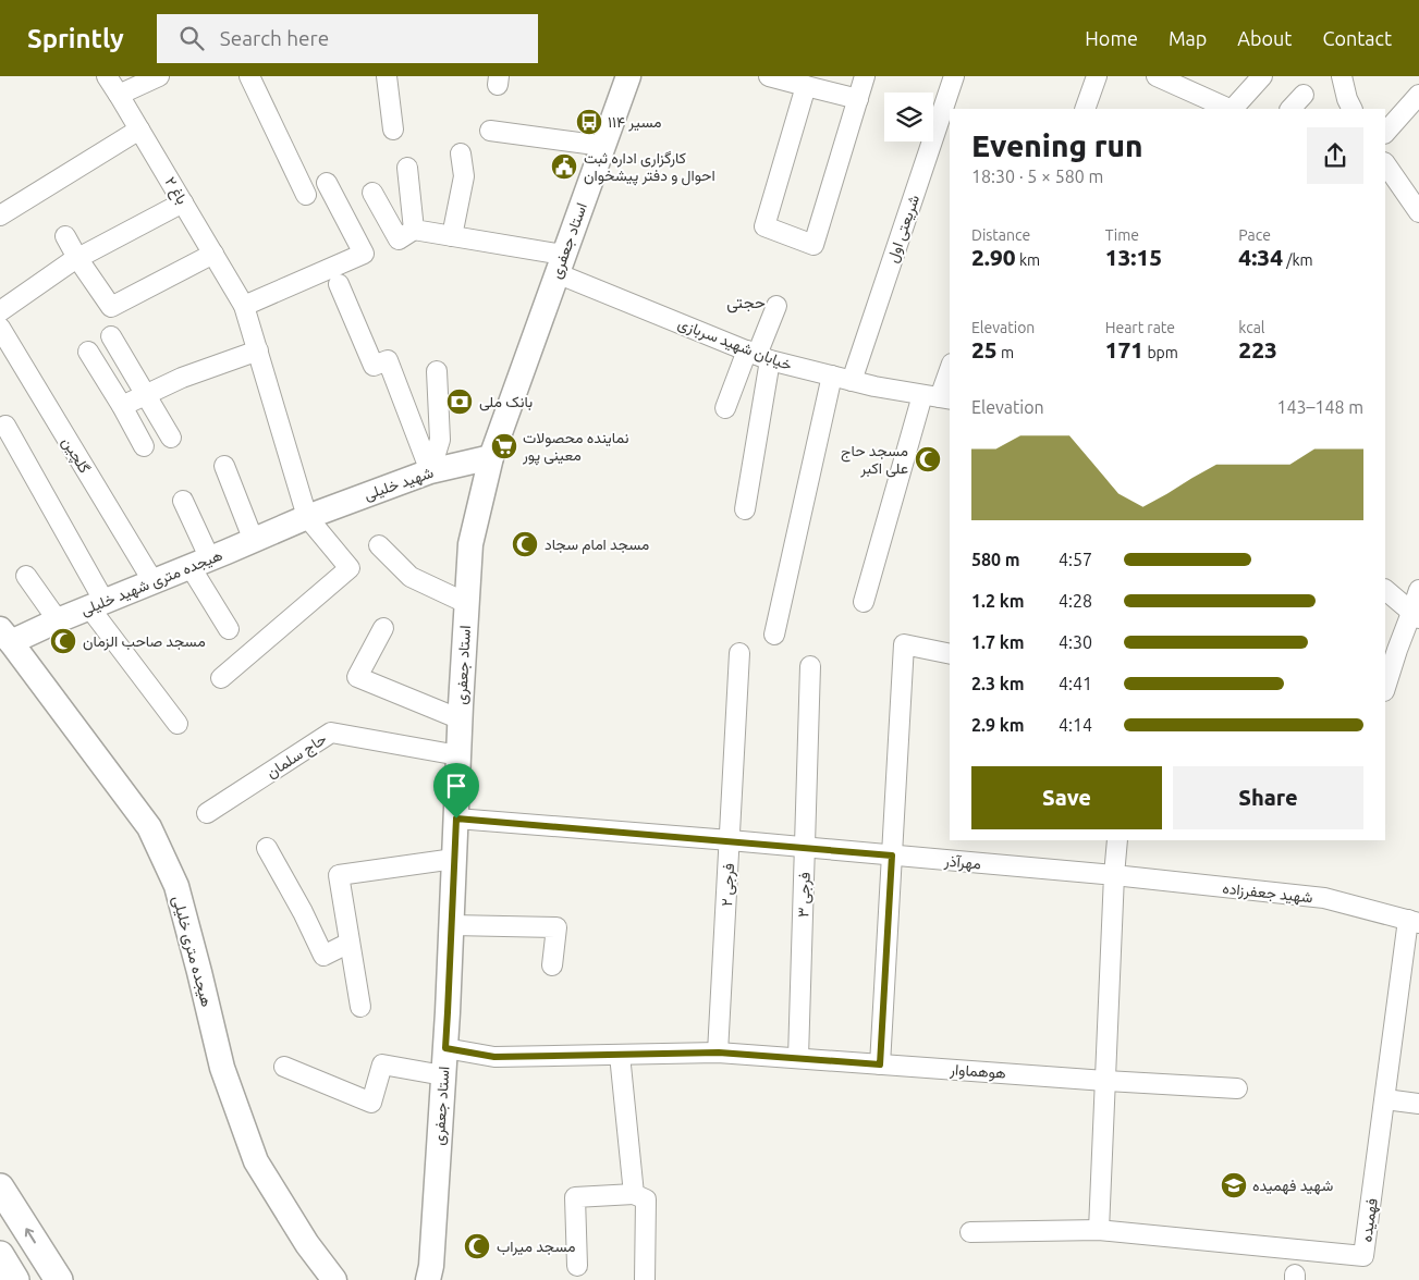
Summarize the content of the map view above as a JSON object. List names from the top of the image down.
{
  "streets": {
    "main road": [
      "استاد جعفری",
      "شهید خلیلی",
      "هیجده متری شهید خلیلی",
      "هیجده متری خلیلی"
    ],
    "street": [
      "باغ ۲",
      "شریعتی اول",
      "خیابان شهید سربازی",
      "گلچین",
      "حاج سلمان",
      "مهرآذر",
      "فرجی ۲",
      "شهید جعفرزاده",
      "فرجی ۳",
      "هوهماوار",
      "فهمیده"
    ]
  },
  "crossings": [
    ["باغ ۲", "شهید خلیلی"],
    ["باغ ۲", "هیجده متری شهید خلیلی"],
    ["شریعتی اول", "خیابان شهید سربازی"],
    ["استاد جعفری", "خیابان شهید سربازی"],
    ["استاد جعفری", "شهید خلیلی"],
    ["استاد جعفری", "حاج سلمان"],
    ["استاد جعفری", "مهرآذر"],
    ["استاد جعفری", "هوهماوار"],
    ["گلچین", "هیجده متری شهید خلیلی"],
    ["شهید خلیلی", "هیجده متری شهید خلیلی"],
    ["هیجده متری شهید خلیلی", "هیجده متری خلیلی"],
    ["مهرآذر", "فرجی ۲"],
    ["مهرآذر", "شهید جعفرزاده"],
    ["مهرآذر", "فرجی ۳"],
    ["فرجی ۲", "هوهماوار"],
    ["شهید جعفرزاده", "فهمیده"],
    ["فرجی ۳", "هوهماوار"]
  ],
  "districts": ["حجتی"],
  "places": {
    "bus stop": ["مسیر ۱۱۴"],
    "public building": ["کارگزاری اداره ثبت احوال و دفتر پیشخوان"],
    "bank": ["بانک ملی"],
    "supermarket": ["نماینده محصولات معینی پور"],
    "mosque": [
      "مسجد حاج علی اکبر",
      "مسجد امام سجاد",
      "مسجد صاحب الزمان",
      "مسجد میراب"
    ],
    "school or university": ["شهید فهمیده"]
  },
  "page": {
    "header": "Sprintly",
    "search": "Search here",
    "nav": [
      "Home",
      "Map",
      "About",
      "Contact"
    ],
    "heading": ["Evening run", "18:30 · 5 × 580 m"],
    "stats": [
      ["Distance", "2.90 km"],
      ["Time", "13:15"],
      ["Pace", "4:34 /km"],
      ["Elevation", "25 m"],
      ["Heart rate", "171 bpm"],
      ["kcal", "223"]
    ],
    "chart": ["Elevation", "143–148 m"],
    "list": [
      {
        "name": "580 m",
        "note": "4:57"
      },
      {
        "name": "1.2 km",
        "note": "4:28"
      },
      {
        "name": "1.7 km",
        "note": "4:30"
      },
      {
        "name": "2.3 km",
        "note": "4:41"
      },
      {
        "name": "2.9 km",
        "note": "4:14"
      }
    ],
    "buttons": ["Save", "Share"]
  }
}
